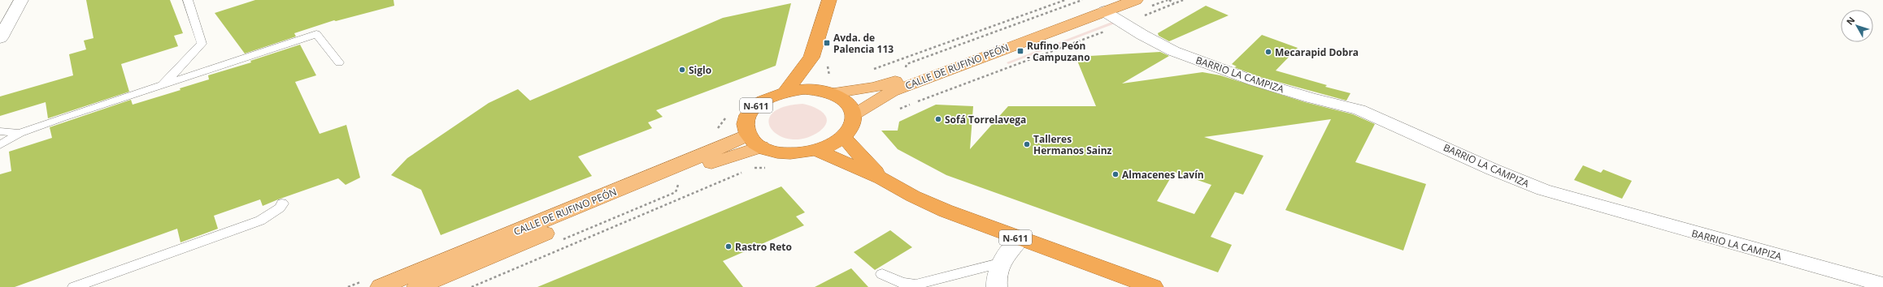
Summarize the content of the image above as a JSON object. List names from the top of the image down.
{
  "streets": {
    "highway": ["N-611"],
    "main road": ["CALLE DE RUFINO PEÓN"],
    "street": ["BARRIO LA CAMPIZA"]
  },
  "crossings": [
    ["CALLE DE RUFINO PEÓN", "BARRIO LA CAMPIZA"],
    ["CALLE DE RUFINO PEÓN", "N-611"]
  ],
  "places": {
    "transit": ["Avda. de Palencia 113", "Rufino Peón - Campuzano"],
    "other": [
      "Mecarapid Dobra",
      "Siglo",
      "Sofá Torrelavega",
      "Talleres Hermanos Sainz",
      "Almacenes Lavín",
      "Rastro Reto"
    ]
  },
  "north": "top left"
}
